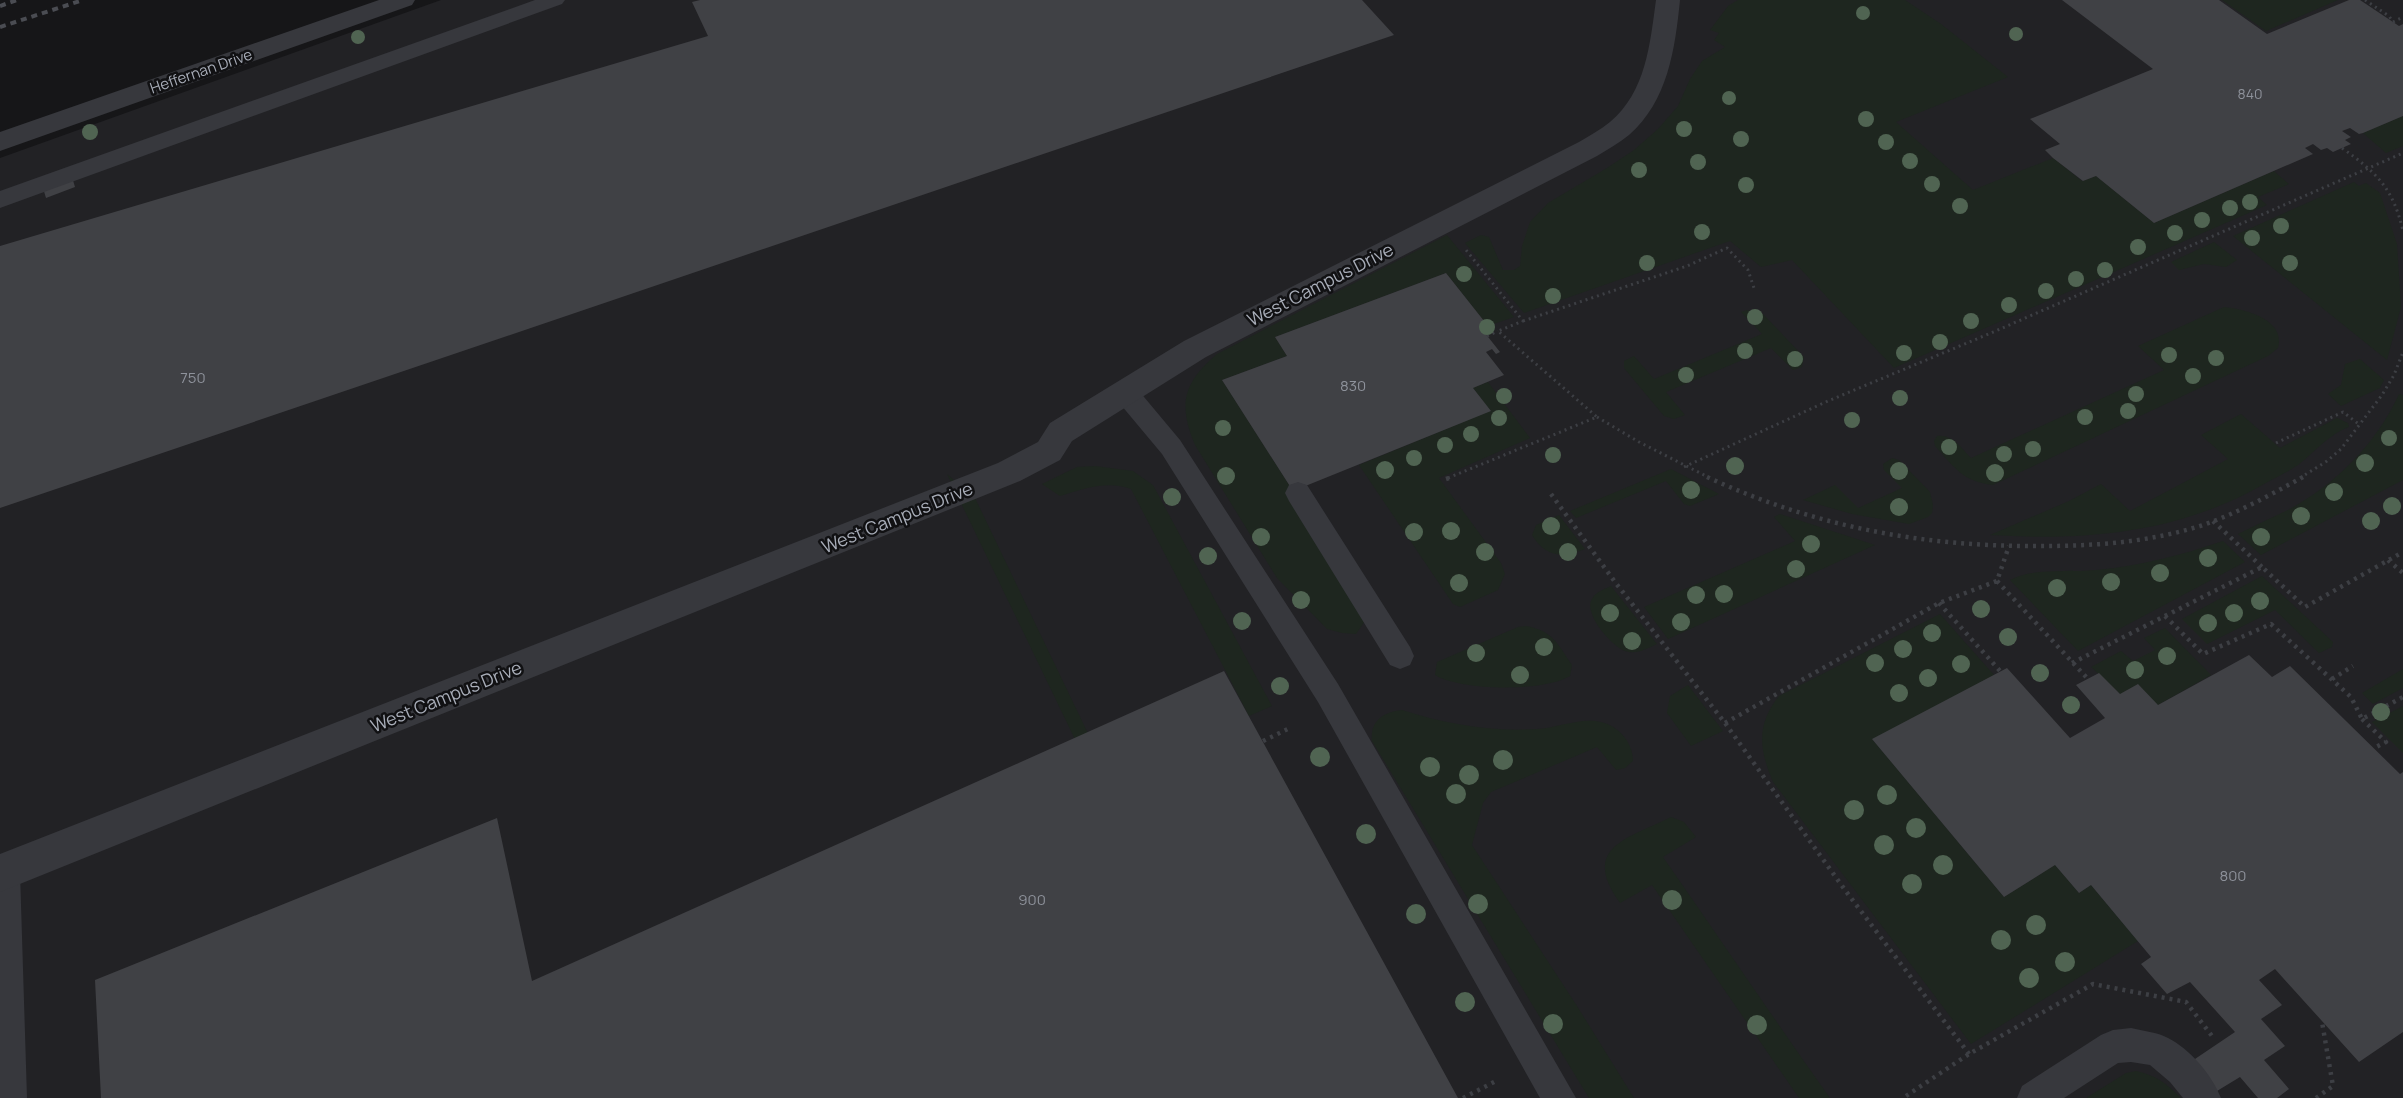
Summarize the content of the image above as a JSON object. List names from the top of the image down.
{
  "streets": {
    "street": ["Heffernan Drive", "West Campus Drive"]
  },
  "house_numbers": [
    "840",
    "750",
    "830",
    "800",
    "900"
  ]
}
